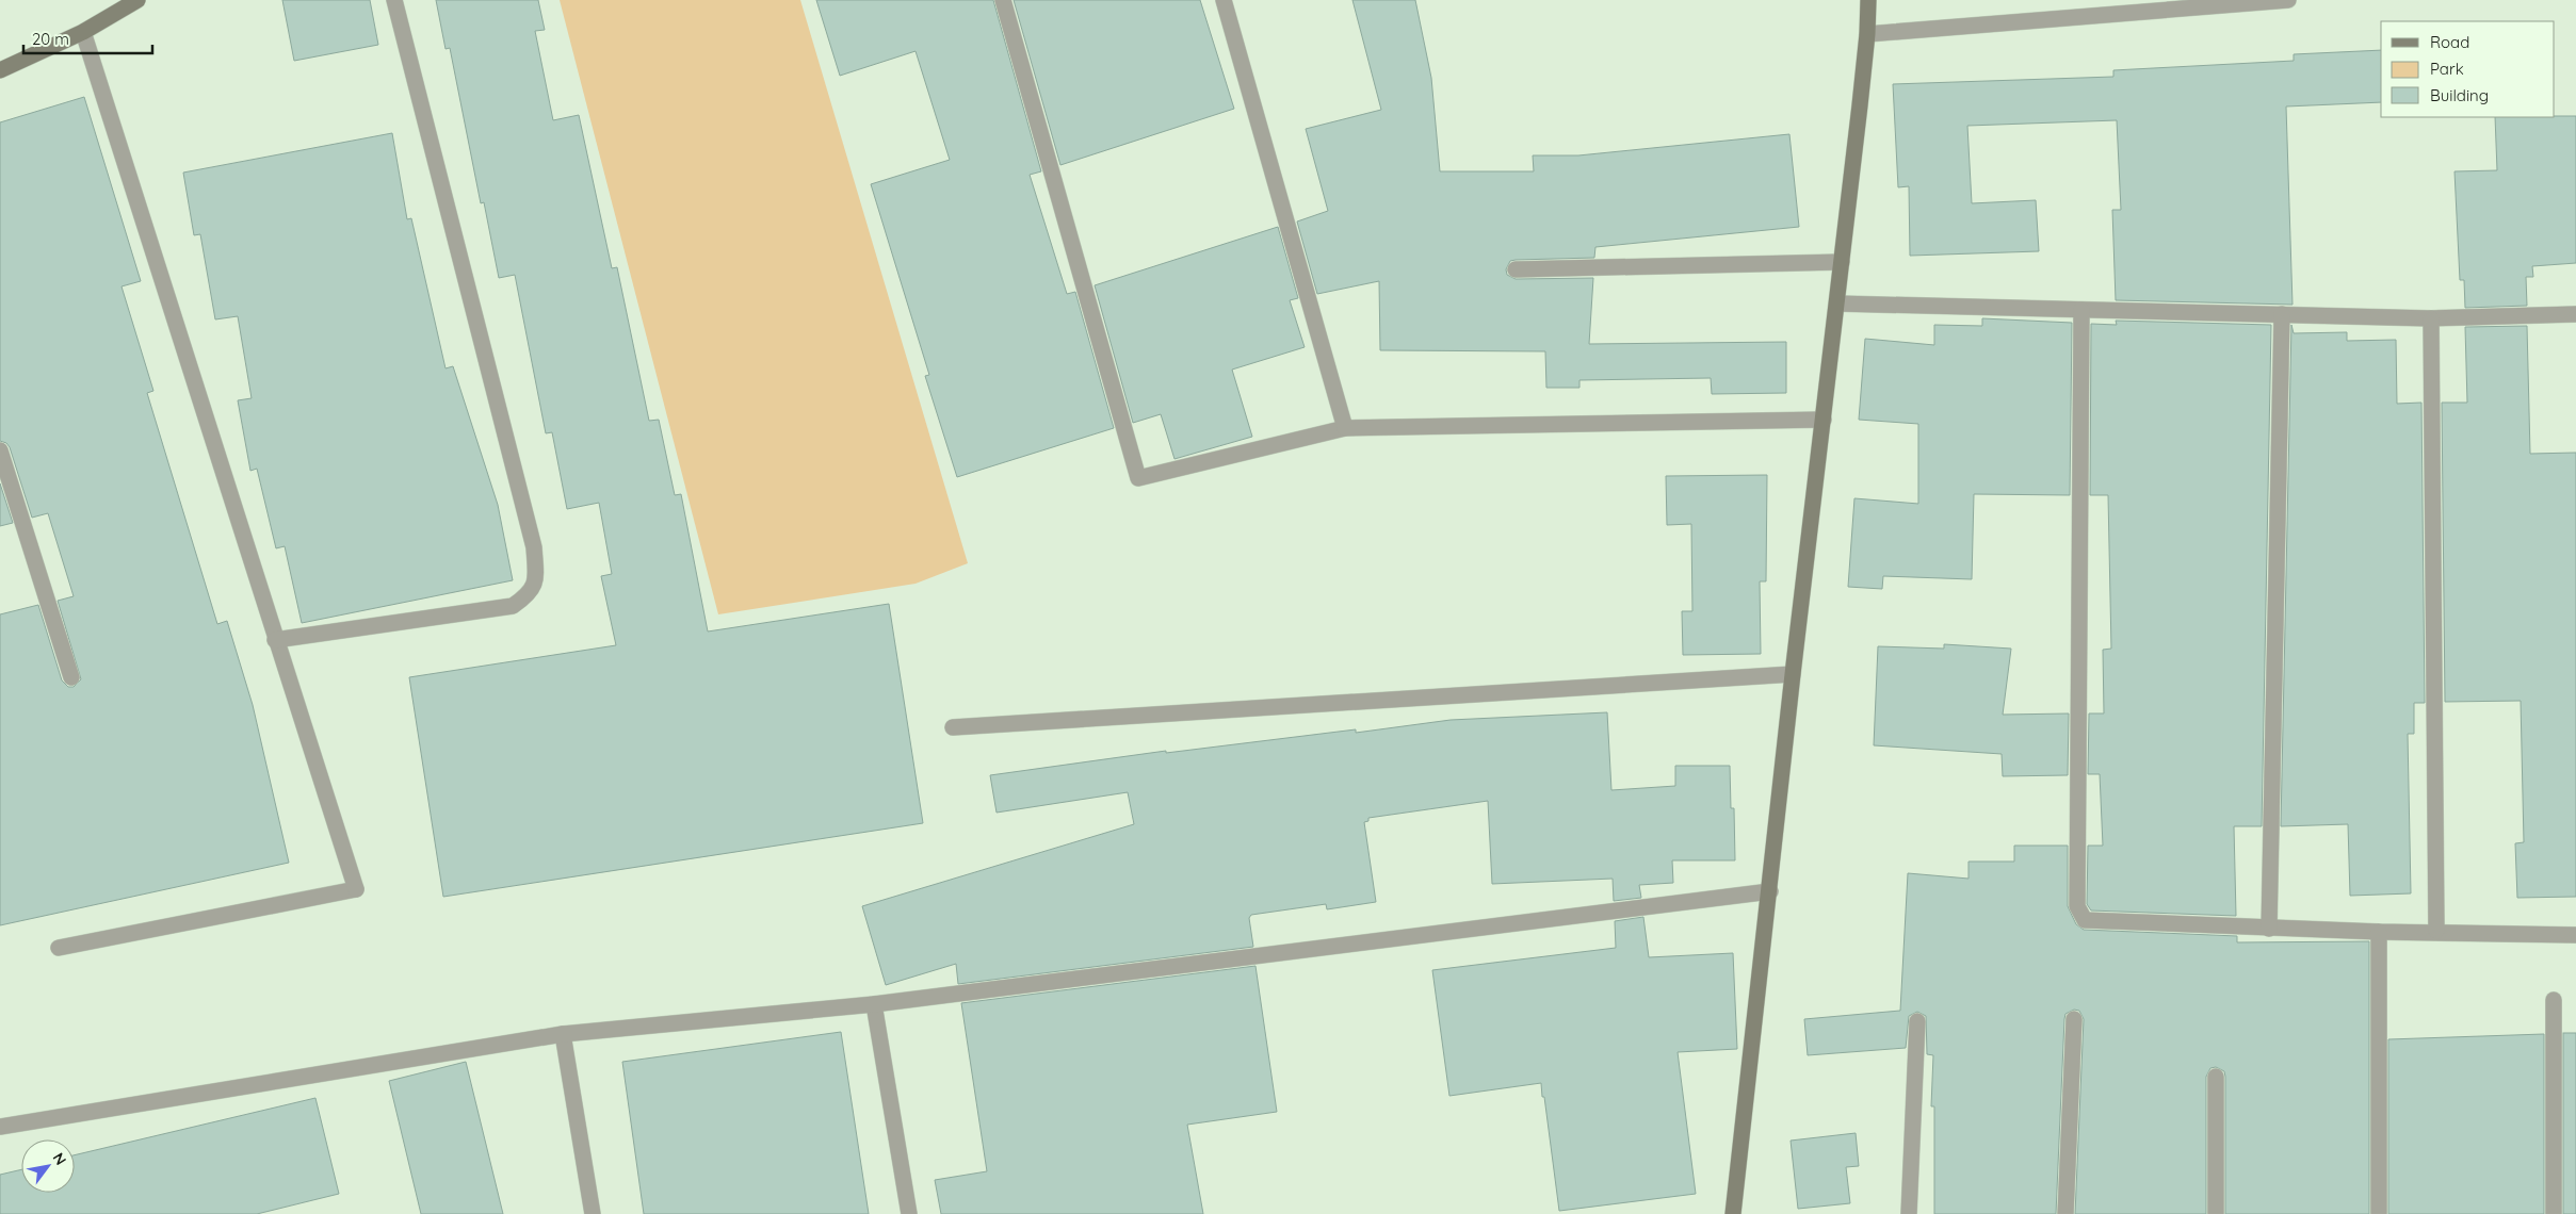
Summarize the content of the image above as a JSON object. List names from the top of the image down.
{
  "legend": ["Road", "Park", "Building"],
  "scale_bar": "20 m",
  "north": "top right"
}
